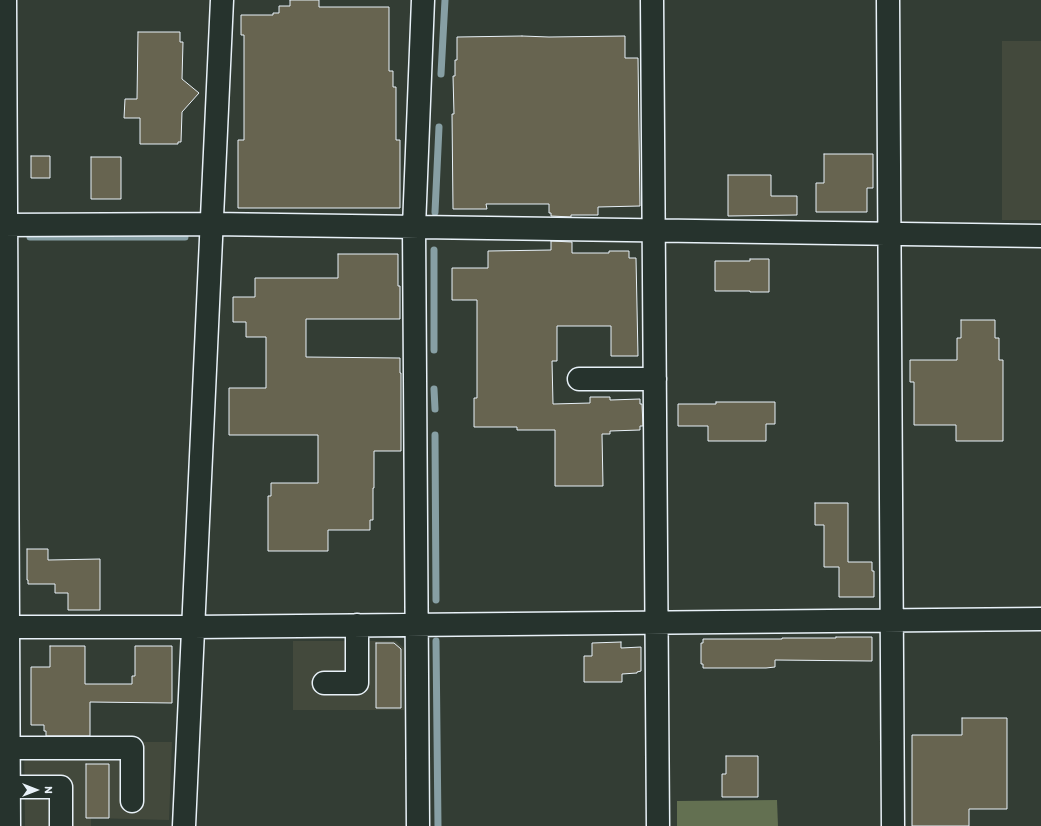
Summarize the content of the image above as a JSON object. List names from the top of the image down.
{
  "north": "right"
}
